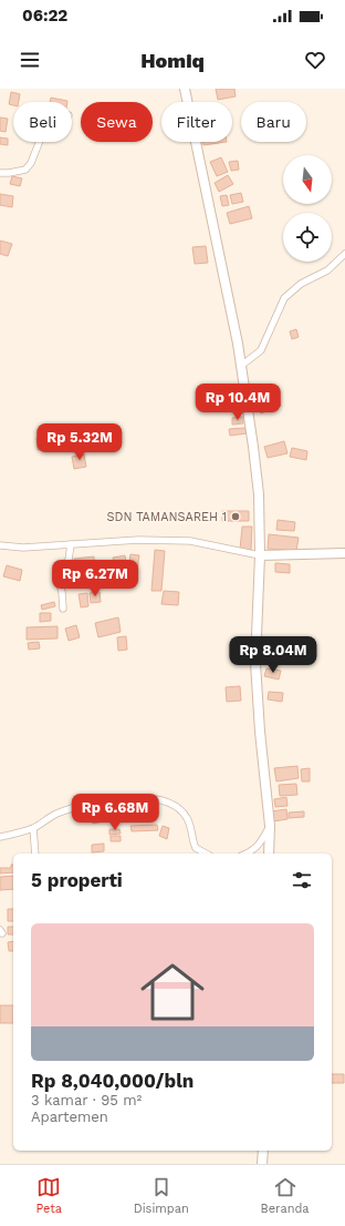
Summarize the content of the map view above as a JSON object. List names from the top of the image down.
{
  "places": ["SDN TAMANSAREH 1"],
  "north": "bottom",
  "page": {
    "status": "06:22",
    "header": "Homiq",
    "chip": [
      "Beli",
      "Sewa",
      "Filter",
      "Baru"
    ],
    "price": [
      "Rp 10.4M",
      "Rp 5.32M",
      "Rp 6.27M",
      "Rp 8.04M",
      "Rp 6.68M"
    ],
    "heading": "5 properti",
    "list": [
      {
        "name": "Rp 8,040,000/bln",
        "note": "3 kamar · 95 m² · Apartemen"
      }
    ],
    "tabs": ["Peta", "Disimpan", "Beranda"]
  }
}
